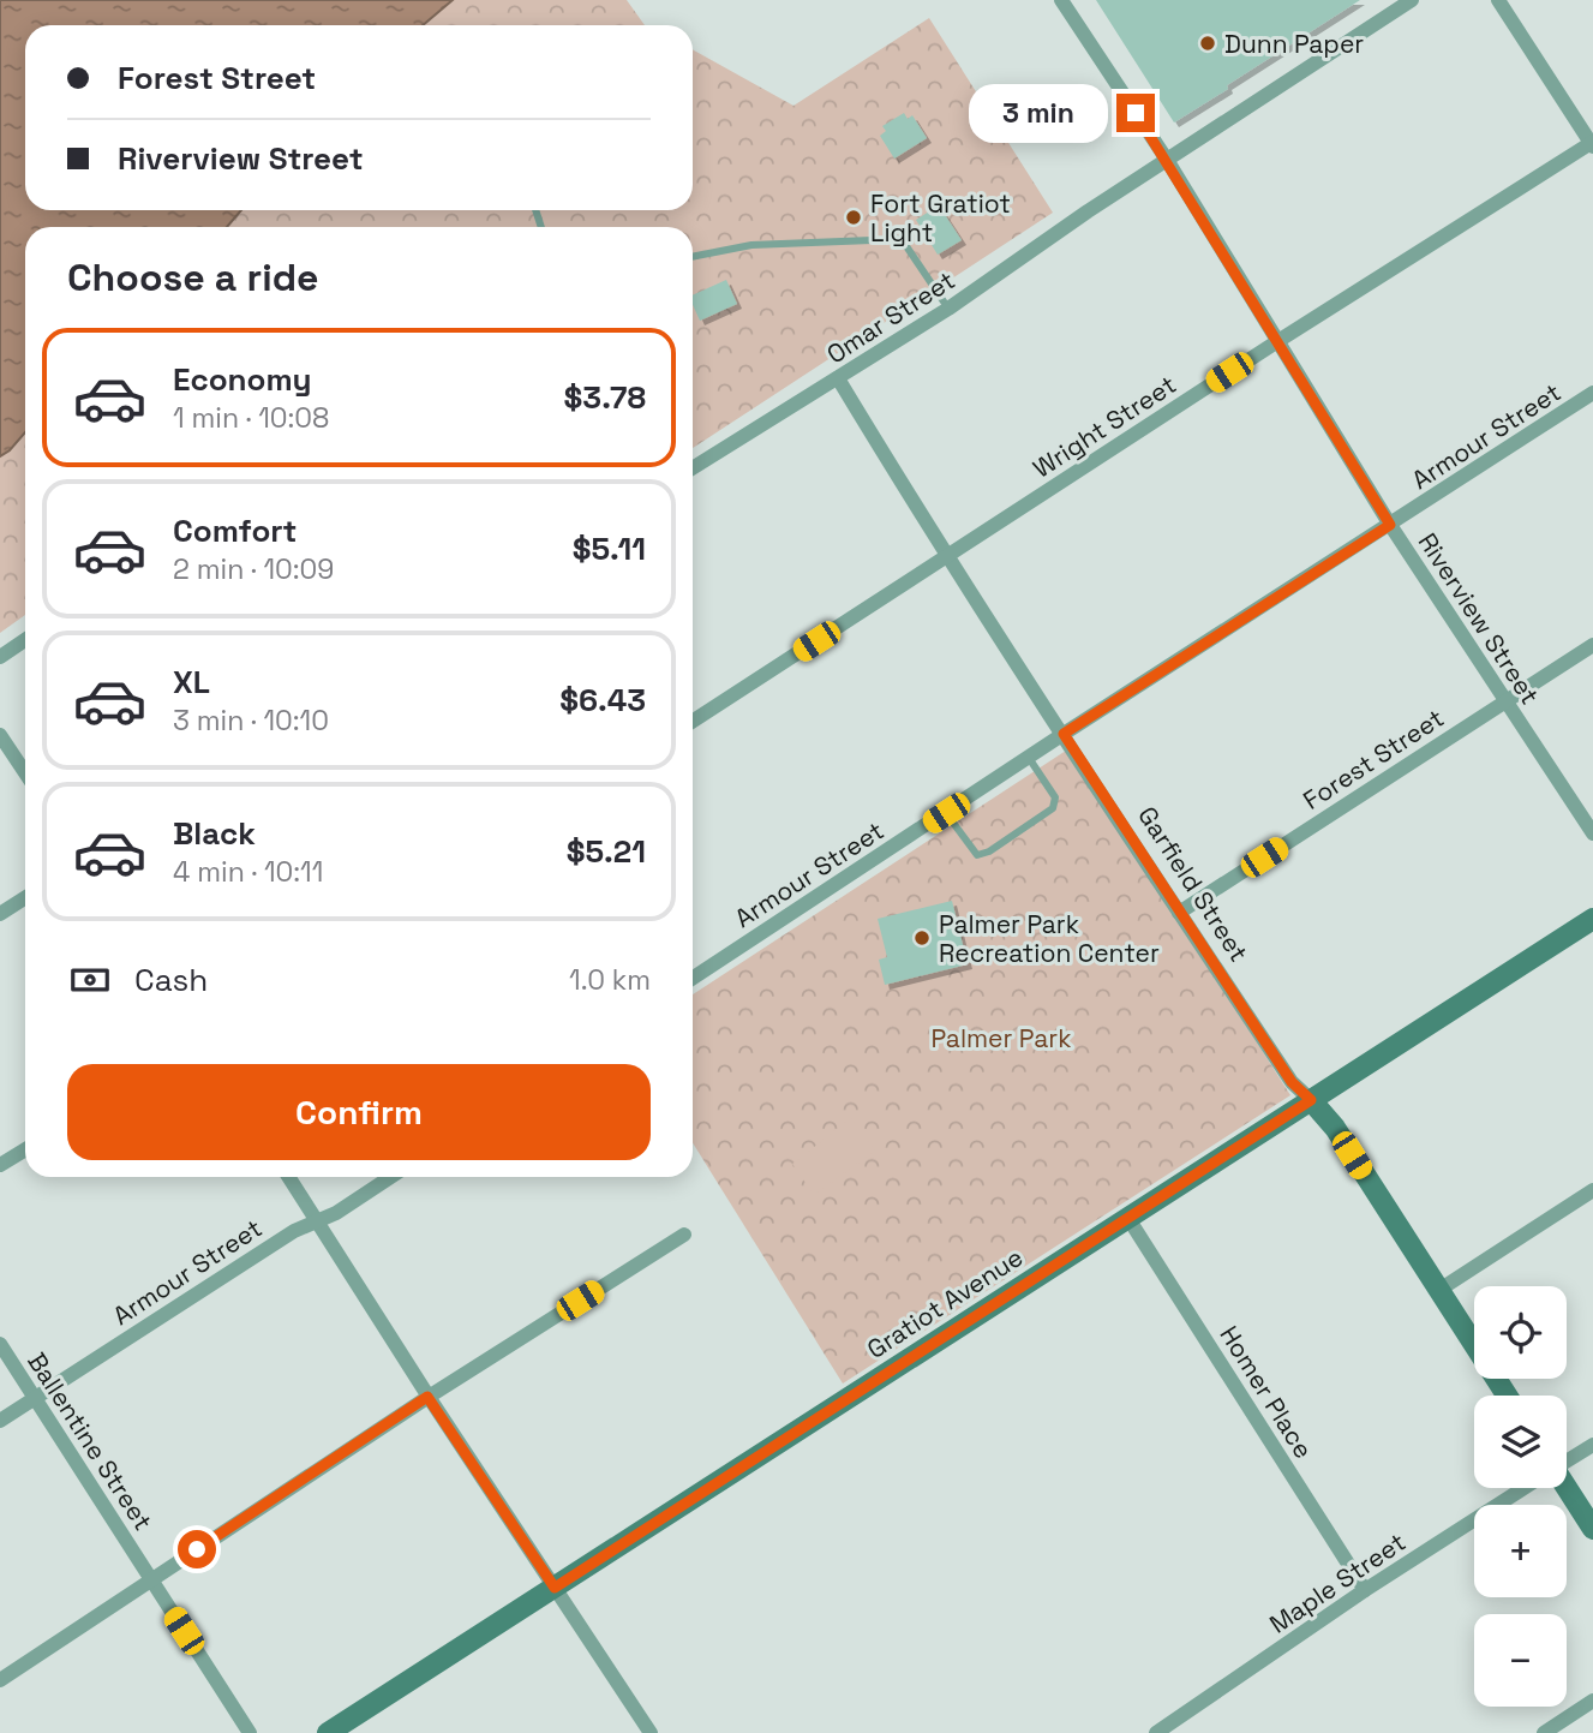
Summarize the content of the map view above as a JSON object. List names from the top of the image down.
{
  "streets": {
    "street": [
      "Omar Street",
      "Wright Street",
      "Armour Street",
      "Riverview Street",
      "Forest Street",
      "Garfield Street",
      "Gratiot Avenue",
      "Homer Place",
      "Ballentine Street",
      "Maple Street"
    ]
  },
  "crossings": [
    ["Omar Street", "Riverview Street"],
    ["Omar Street", "Garfield Street"],
    ["Wright Street", "Riverview Street"],
    ["Wright Street", "Garfield Street"],
    ["Armour Street", "Riverview Street"],
    ["Armour Street", "Garfield Street"],
    ["Armour Street", "Ballentine Street"],
    ["Riverview Street", "Forest Street"],
    ["Forest Street", "Garfield Street"],
    ["Garfield Street", "Gratiot Avenue"],
    ["Gratiot Avenue", "Homer Place"],
    ["Homer Place", "Maple Street"]
  ],
  "parks": ["Palmer Park"],
  "places": ["Dunn Paper", "Fort Gratiot Light", "Palmer Park Recreation Center"],
  "page": {
    "banner": ["Forest Street", "Riverview Street"],
    "bubble": "3 min",
    "heading": "Choose a ride",
    "list": [
      {
        "name": "Economy",
        "note": "1 min · 10:08",
        "value": "$3.78"
      },
      {
        "name": "Comfort",
        "note": "2 min · 10:09",
        "value": "$5.11"
      },
      {
        "name": "XL",
        "note": "3 min · 10:10",
        "value": "$6.43"
      },
      {
        "name": "Black",
        "note": "4 min · 10:11",
        "value": "$5.21"
      }
    ],
    "pay": ["Cash", "1.0 km"],
    "buttons": "Confirm",
    "map_buttons": ["+", "−"]
  }
}
